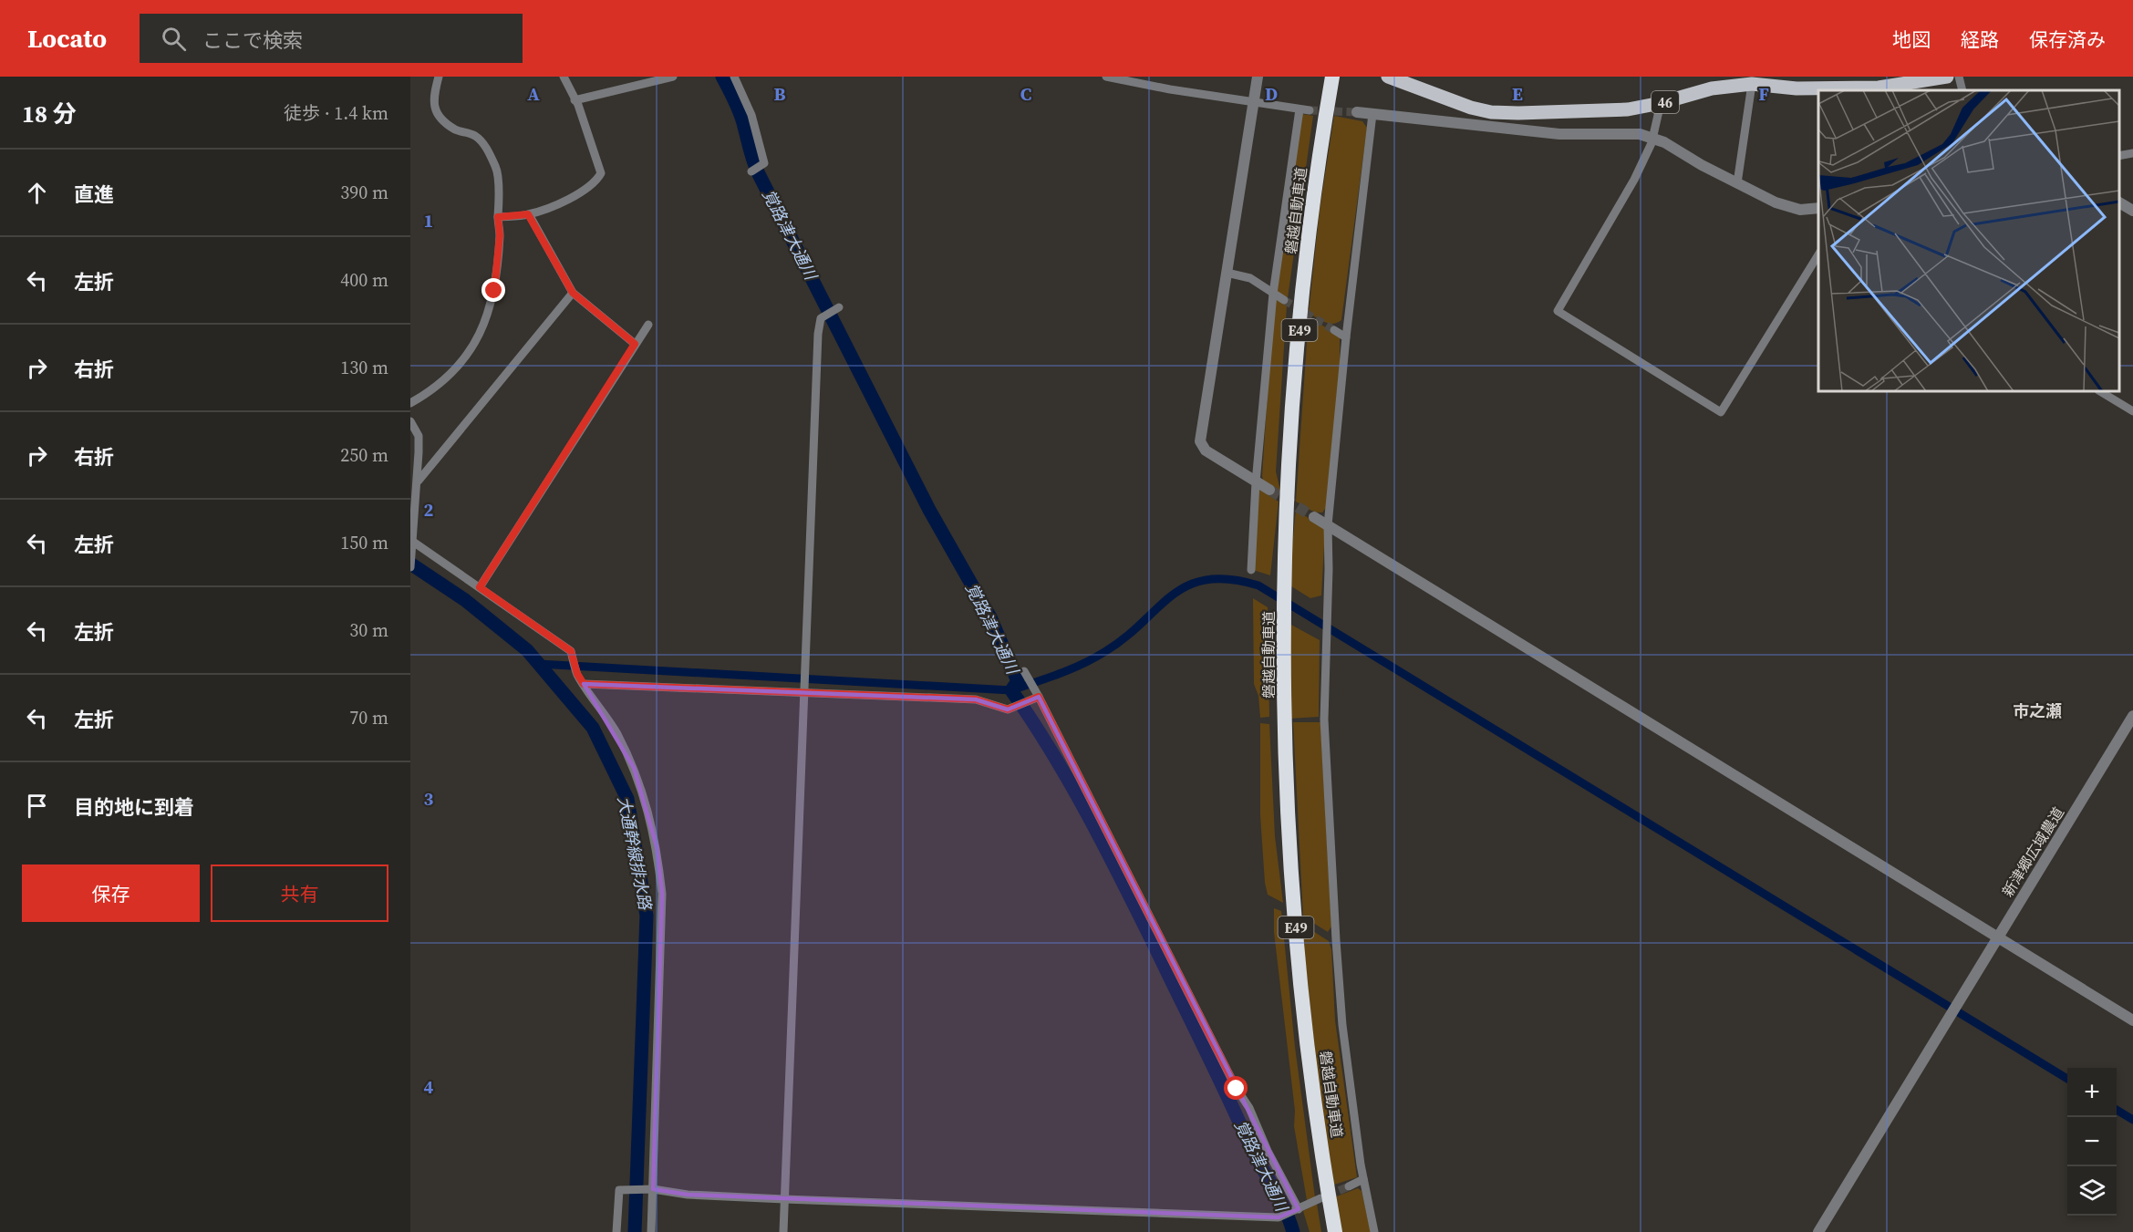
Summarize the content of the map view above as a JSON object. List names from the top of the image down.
{
  "streets": {
    "highway": ["磐越自動車道", "E49"],
    "main road": ["46"],
    "street": ["新津郷広域農道"]
  },
  "districts": ["市之瀬"],
  "water": ["覚路津大通川", "大通幹線排水路"],
  "page": {
    "header": "Locato",
    "search": "ここで検索",
    "nav": ["地図", "経路", "保存済み"],
    "heading": ["18 分", "徒歩 · 1.4 km"],
    "list": [
      ["直進", "390 m"],
      ["左折", "400 m"],
      ["右折", "130 m"],
      ["右折", "250 m"],
      ["左折", "150 m"],
      ["左折", "30 m"],
      ["左折", "70 m"],
      "目的地に到着"
    ],
    "buttons": ["保存", "共有"],
    "map_buttons": ["+", "−"]
  },
  "grid": {
    "columns": [
      "A",
      "B",
      "C",
      "D",
      "E",
      "F"
    ],
    "rows": [
      "1",
      "2",
      "3",
      "4"
    ]
  }
}
